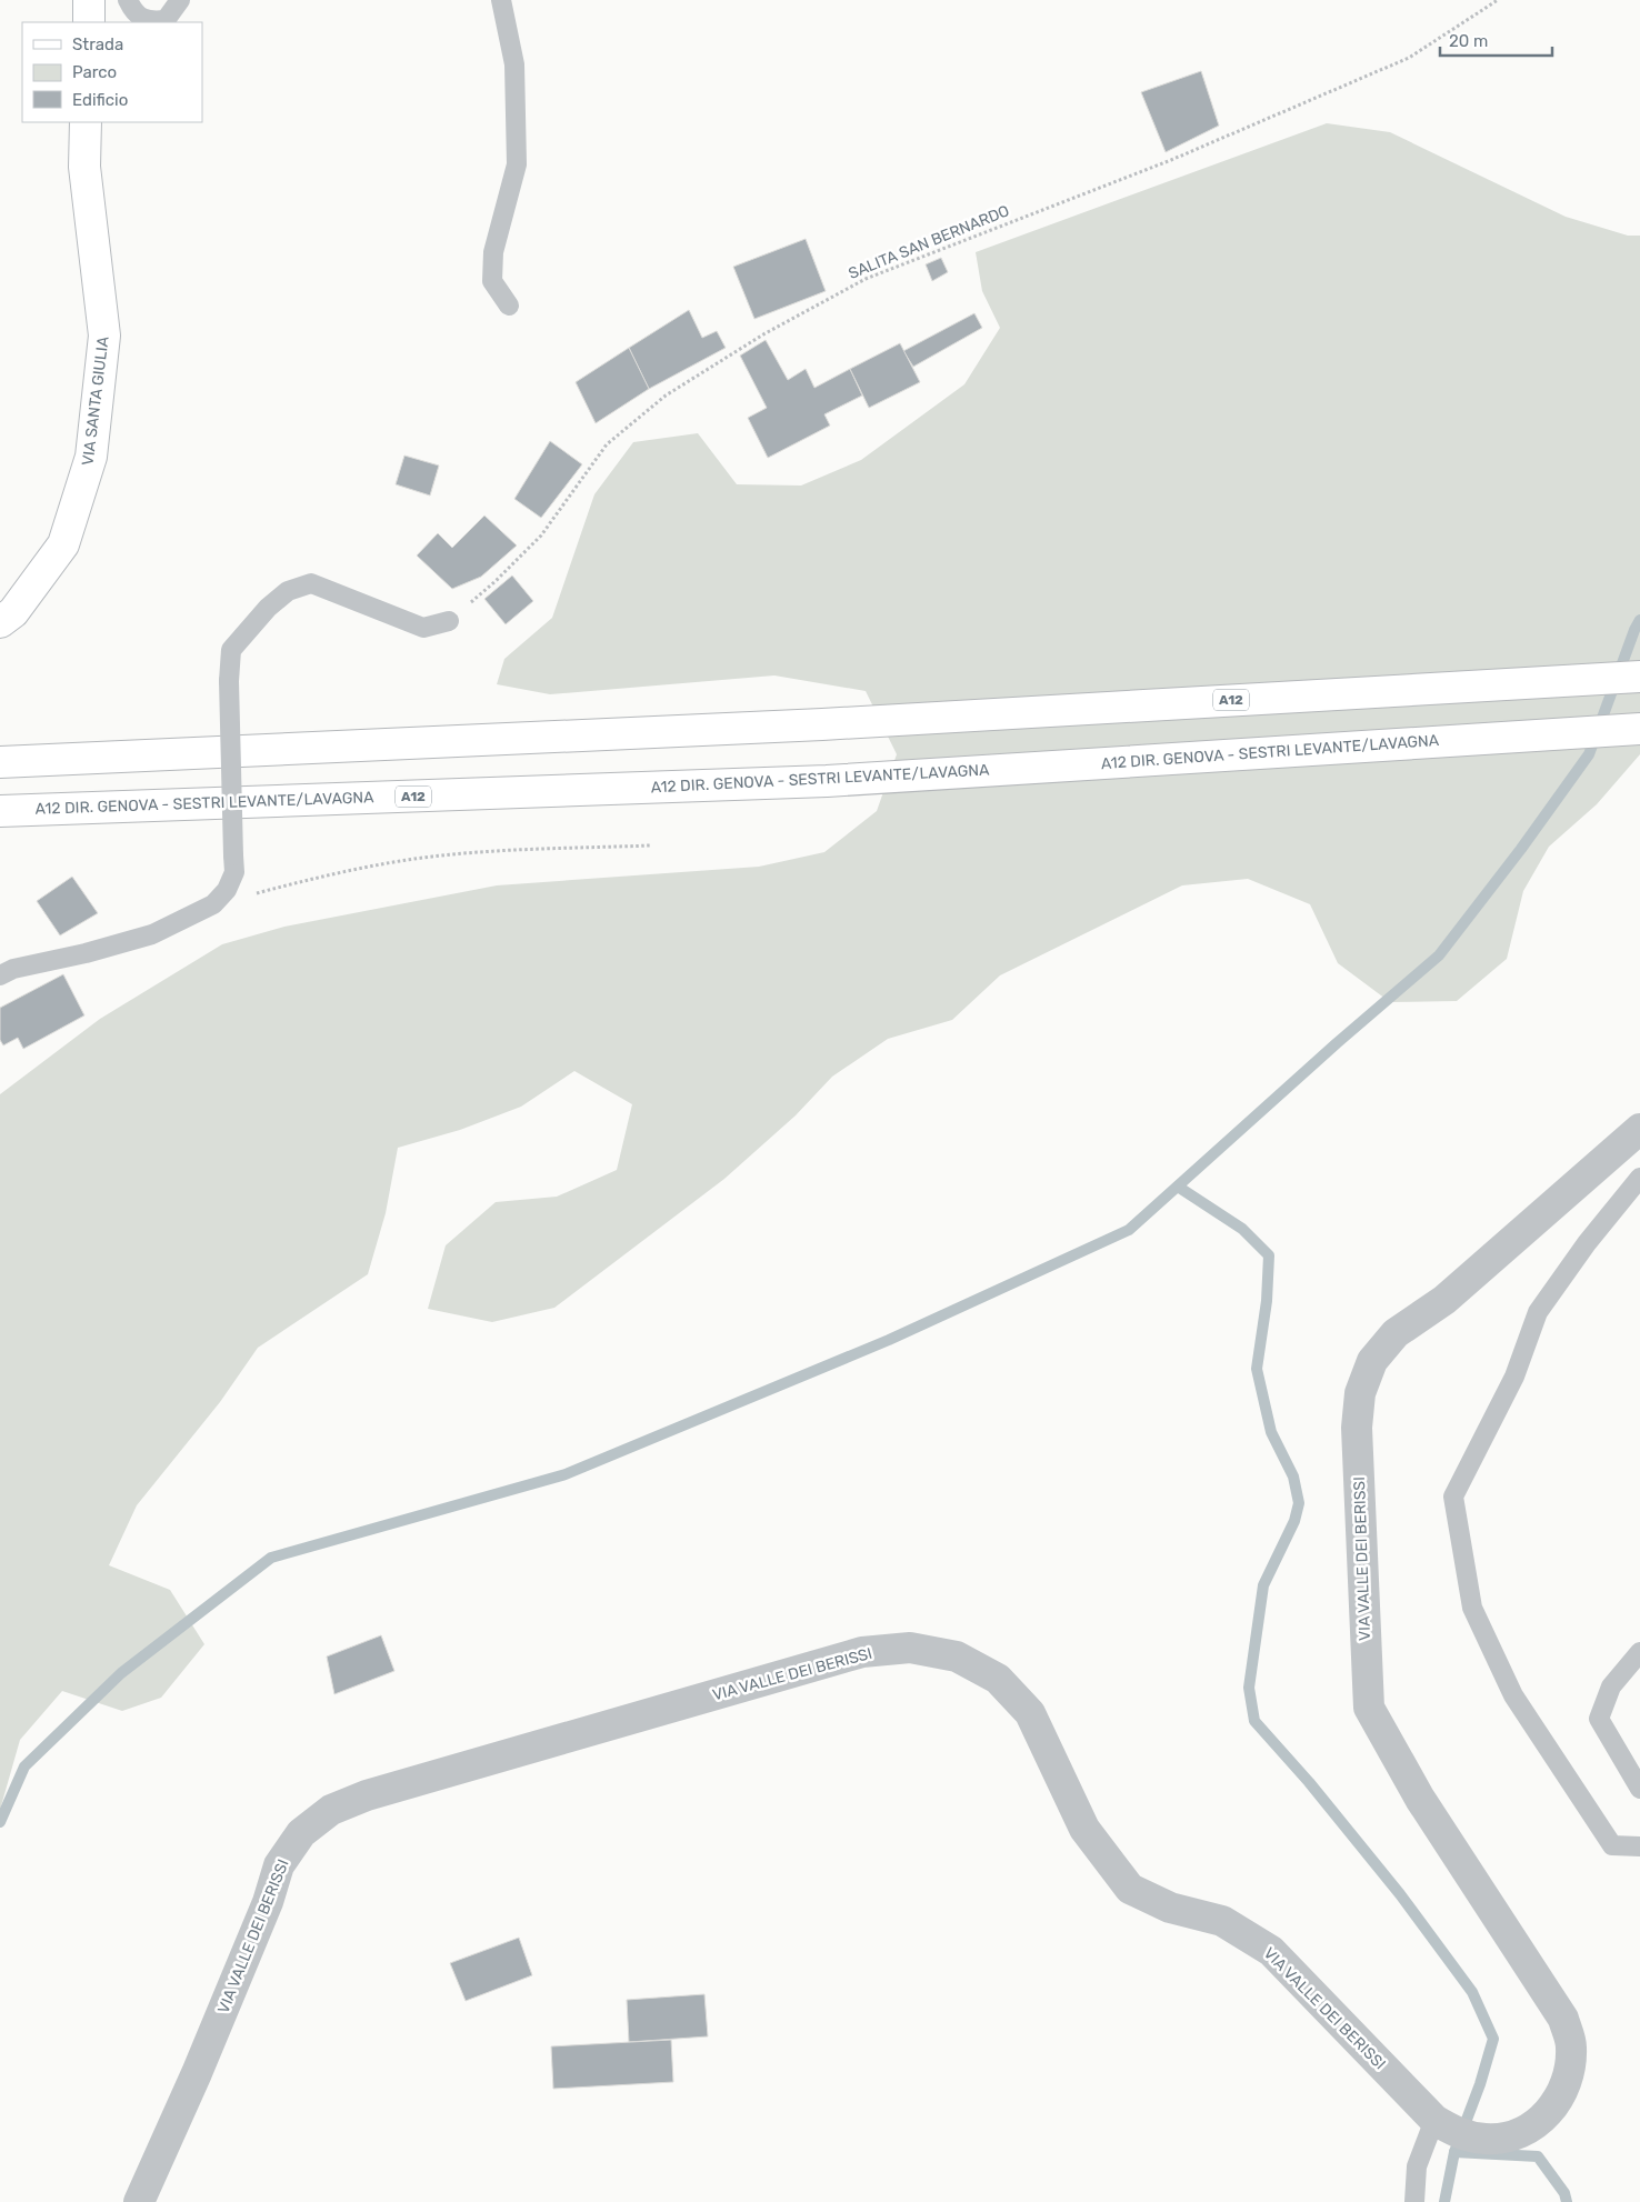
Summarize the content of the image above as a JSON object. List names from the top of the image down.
{
  "streets": {
    "main road": ["VIA SANTA GIULIA", "A12", "A12 DIR. GENOVA - SESTRI LEVANTE/LAVAGNA"],
    "street": ["VIA VALLE DEI BERISSI"],
    "path": ["SALITA SAN BERNARDO"]
  },
  "legend": ["Strada", "Parco", "Edificio"],
  "scale_bar": "20 m"
}
